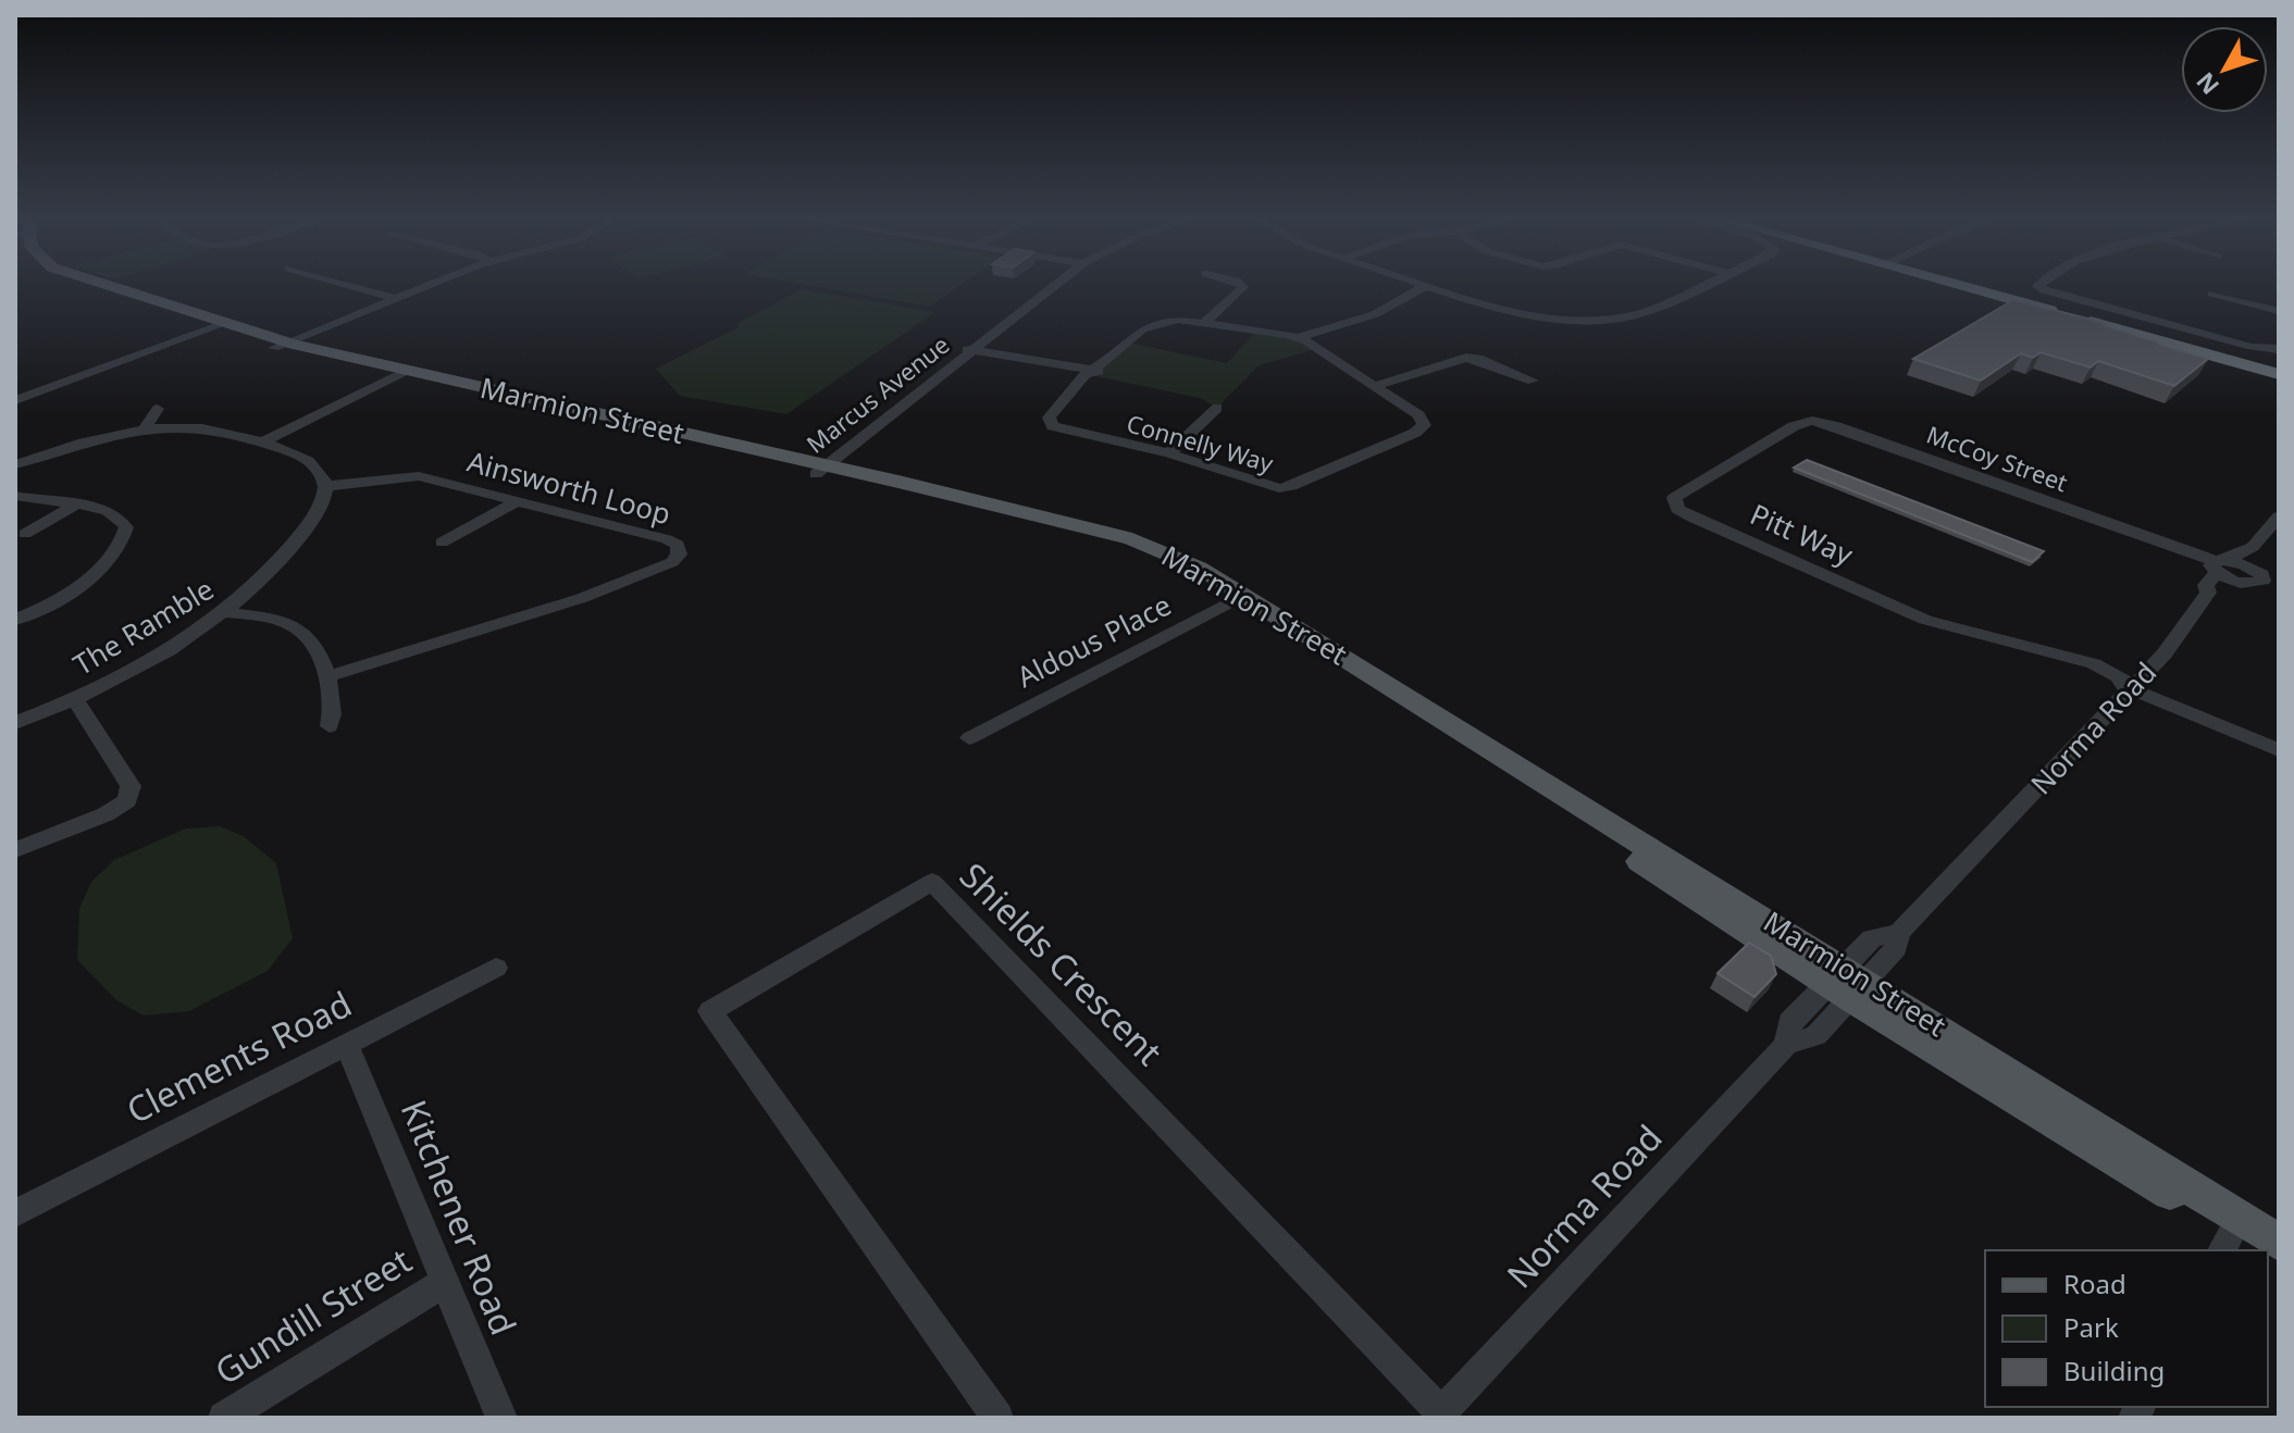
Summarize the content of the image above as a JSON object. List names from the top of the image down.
{
  "streets": {
    "main road": ["Marmion Street"],
    "street": [
      "Marcus Avenue",
      "Connelly Way",
      "McCoy Street",
      "Ainsworth Loop",
      "Pitt Way",
      "The Ramble",
      "Aldous Place",
      "Norma Road",
      "Shields Crescent",
      "Clements Road",
      "Kitchener Road",
      "Gundill Street"
    ]
  },
  "crossings": [
    ["Marcus Avenue", "Marmion Street"],
    ["Marmion Street", "Aldous Place"],
    ["Marmion Street", "Norma Road"],
    ["McCoy Street", "Pitt Way"],
    ["McCoy Street", "Norma Road"],
    ["Ainsworth Loop", "The Ramble"],
    ["Pitt Way", "Norma Road"],
    ["Norma Road", "Shields Crescent"],
    ["Clements Road", "Kitchener Road"],
    ["Kitchener Road", "Gundill Street"]
  ],
  "legend": ["Road", "Park", "Building"],
  "north": "bottom left"
}
